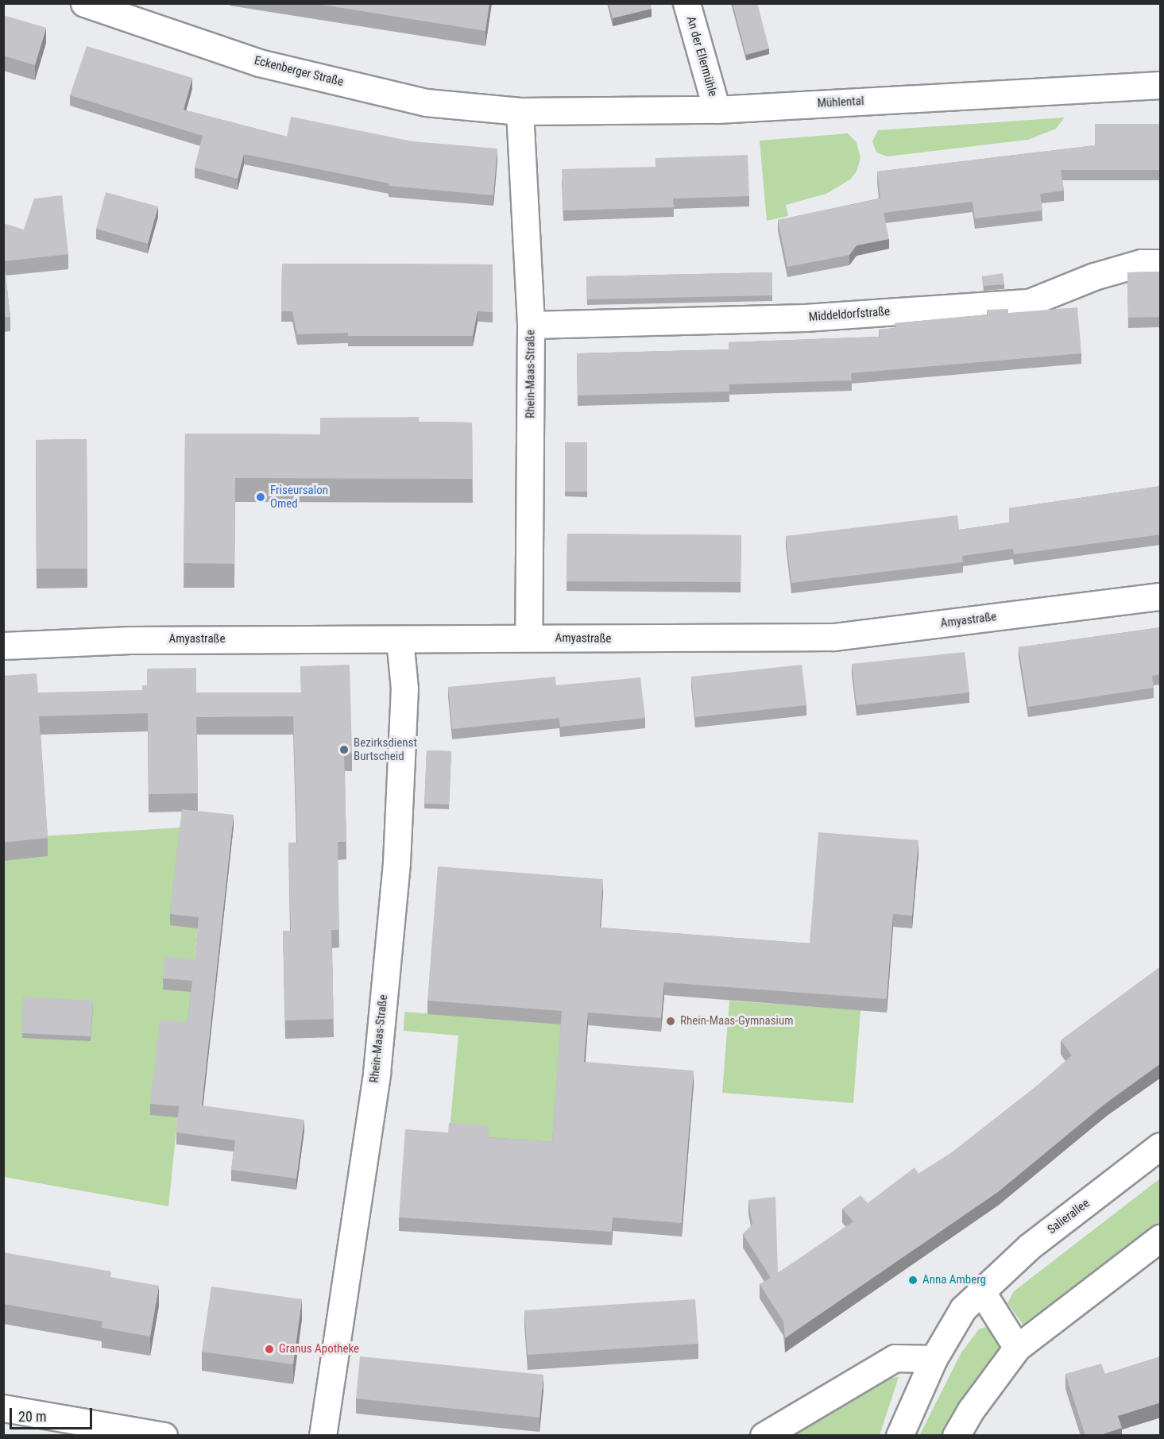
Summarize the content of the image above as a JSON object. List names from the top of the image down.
{
  "streets": {
    "street": [
      "An der Ellermühle",
      "Eckenberger Straße",
      "Mühlental",
      "Middeldorfstraße",
      "Rhein-Maas-Straße",
      "Amyastraße",
      "Salierallee"
    ]
  },
  "crossings": [
    ["An der Ellermühle", "Mühlental"],
    ["Eckenberger Straße", "Mühlental"],
    ["Eckenberger Straße", "Rhein-Maas-Straße"],
    ["Mühlental", "Rhein-Maas-Straße"],
    ["Middeldorfstraße", "Rhein-Maas-Straße"],
    ["Rhein-Maas-Straße", "Amyastraße"]
  ],
  "places": [
    "Friseursalon Omed",
    "Bezirksdienst Burtscheid",
    "Rhein-Maas-Gymnasium",
    "Anna Amberg",
    "Granus Apotheke"
  ],
  "scale_bar": "20 m"
}
